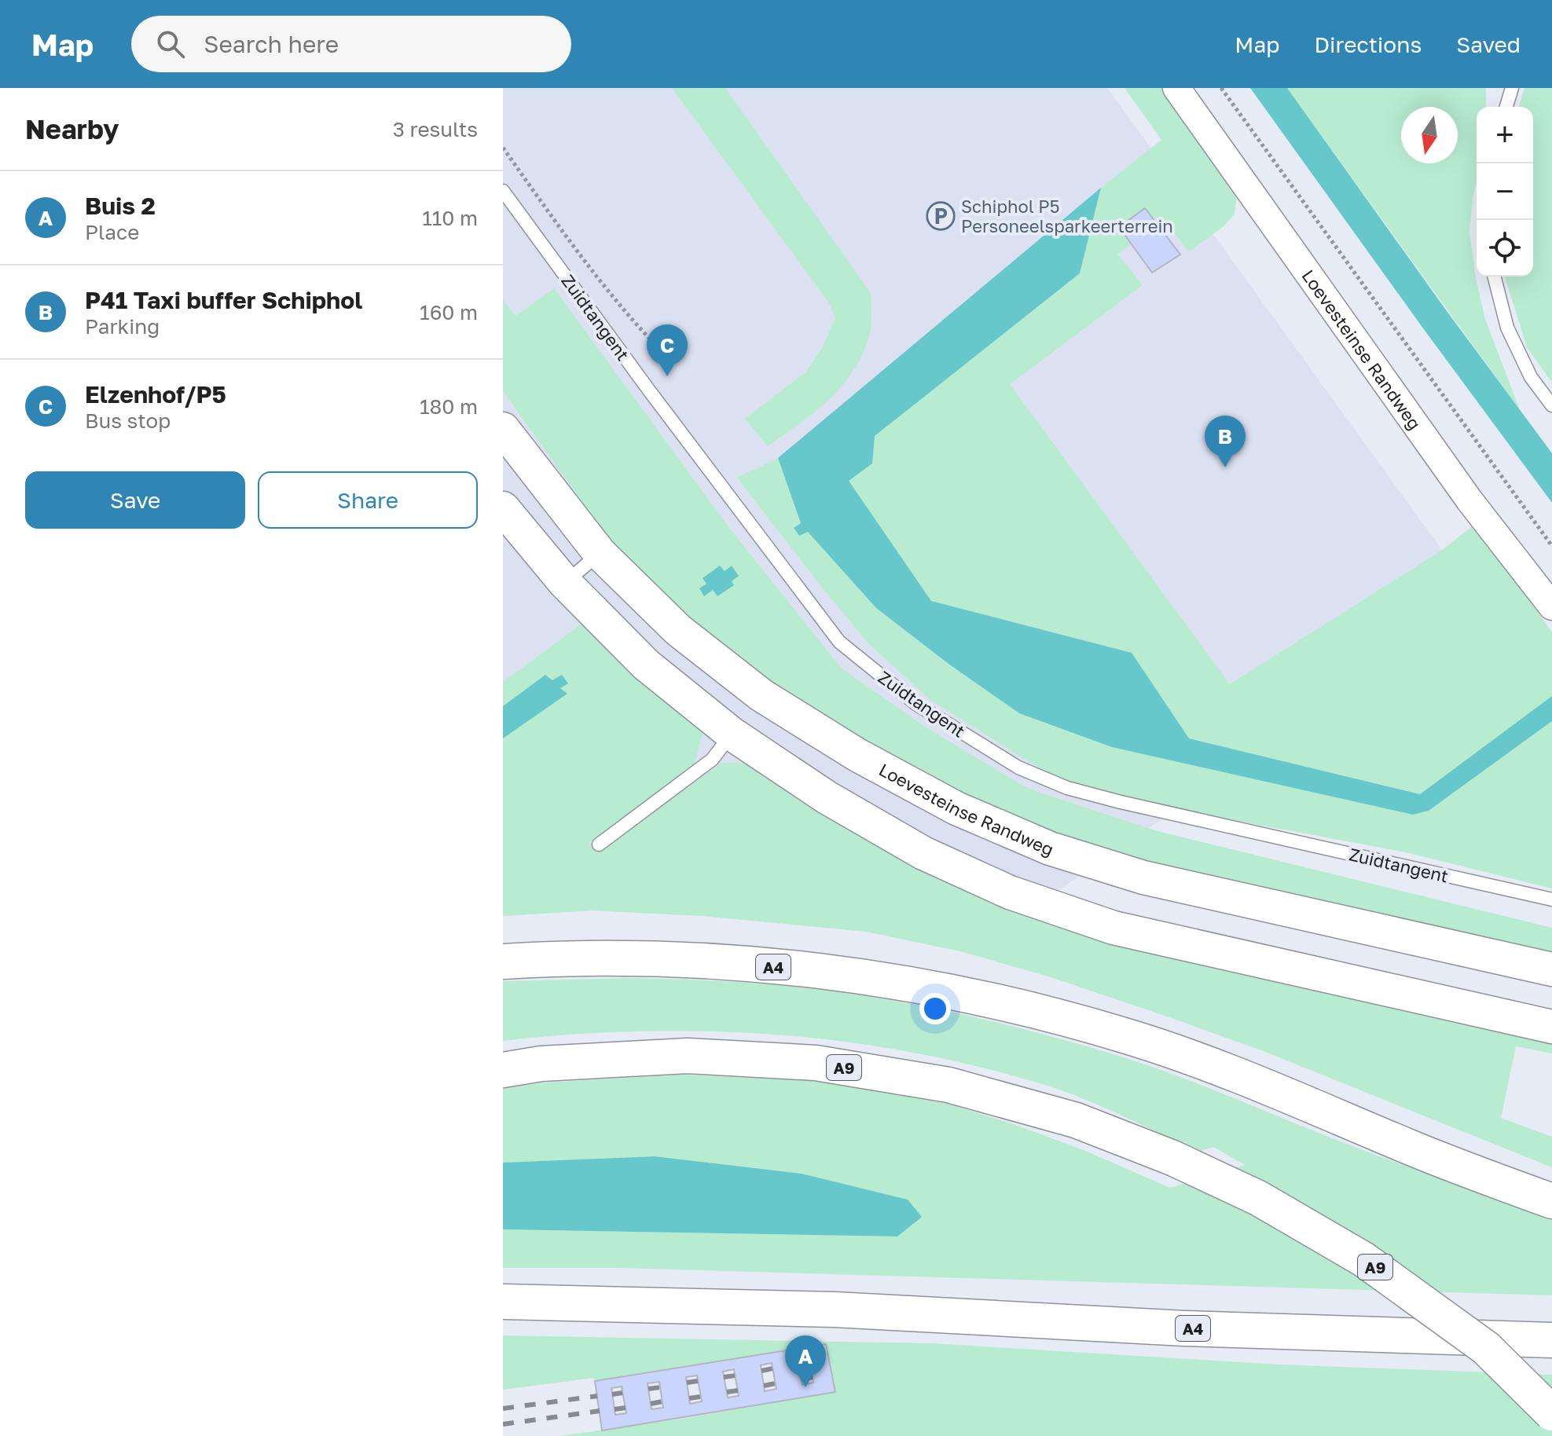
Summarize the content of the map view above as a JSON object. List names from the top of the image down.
{
  "streets": {
    "highway": ["A4", "A9"],
    "street": ["Loevesteinse Randweg"],
    "lane": ["Zuidtangent"]
  },
  "places": {
    "parking": ["Schiphol P5 Personeelsparkeerterrein"]
  },
  "north": "bottom",
  "page": {
    "header": "Map",
    "search": "Search here",
    "nav": ["Map", "Directions", "Saved"],
    "heading": ["Nearby", "3 results"],
    "map_buttons": ["+", "−"],
    "list": [
      {
        "mark": "A",
        "name": "Buis 2",
        "note": "Place",
        "value": "110 m"
      },
      {
        "mark": "B",
        "name": "P41 Taxi buffer Schiphol",
        "note": "Parking",
        "value": "160 m"
      },
      {
        "mark": "C",
        "name": "Elzenhof/P5",
        "note": "Bus stop",
        "value": "180 m"
      }
    ],
    "pins": ["C", "B", "A"],
    "buttons": ["Save", "Share"]
  }
}
